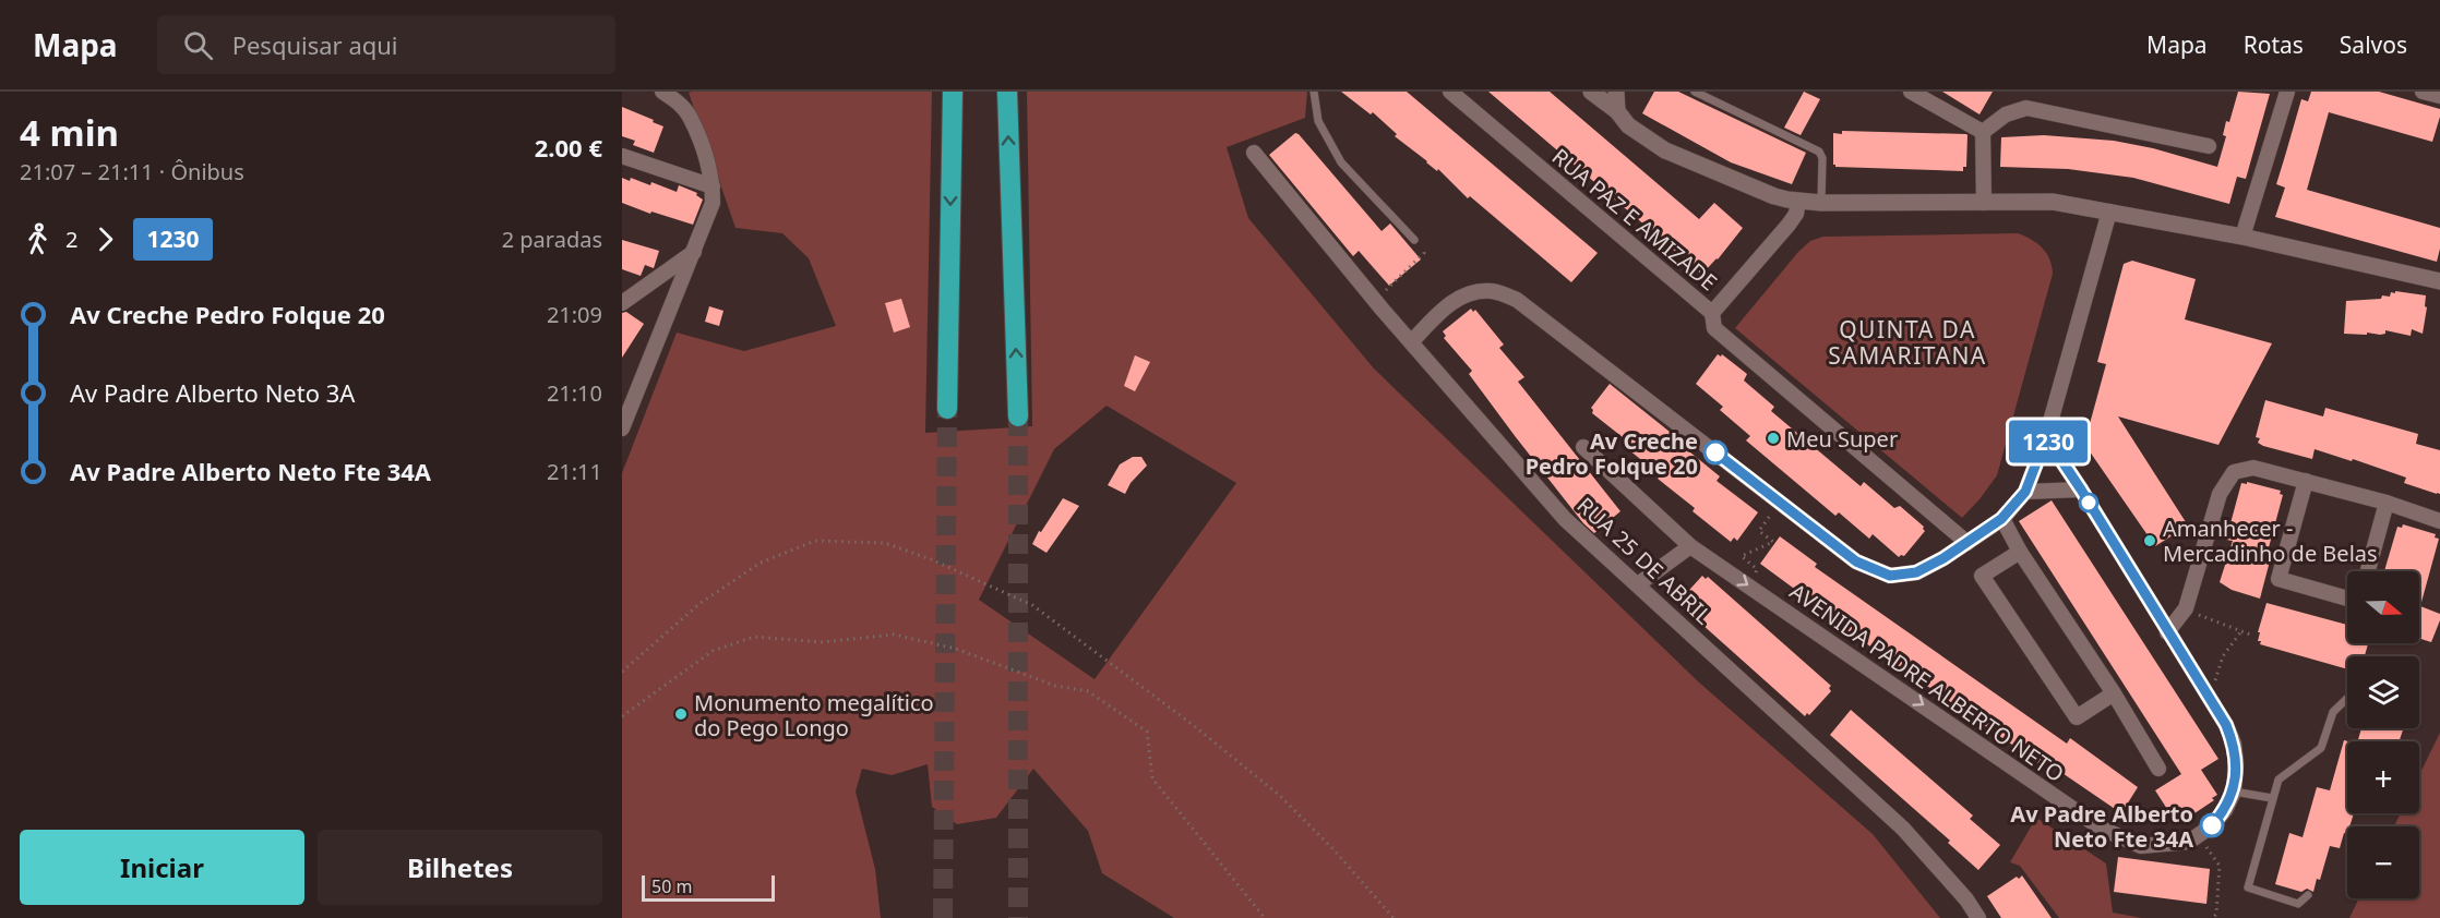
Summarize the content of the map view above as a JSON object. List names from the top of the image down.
{
  "streets": {
    "street": ["RUA PAZ E AMIZADE", "RUA 25 DE ABRIL", "AVENIDA PADRE ALBERTO NETO"]
  },
  "one_way": ["AVENIDA PADRE ALBERTO NETO"],
  "districts": ["QUINTA DA SAMARITANA"],
  "places": [
    "Meu Super",
    "Av Creche Pedro Folque 20",
    "Amanhecer - Mercadinho de Belas",
    "Monumento megalítico do Pego Longo",
    "Av Padre Alberto Neto Fte 34A"
  ],
  "lines": ["bus line 1230"],
  "scale_bar": "50 m",
  "north": "right",
  "page": {
    "header": "Mapa",
    "search": "Pesquisar aqui",
    "nav": ["Mapa", "Rotas", "Salvos"],
    "heading": ["4 min", "21:07 – 21:11 · Ônibus", "2.00 €"],
    "on_map": "1230",
    "legs": ["2", "1230", "2 paradas"],
    "list": [
      {
        "name": "Av Creche Pedro Folque 20",
        "value": "21:09"
      },
      {
        "name": "Av Padre Alberto Neto 3A",
        "value": "21:10"
      },
      {
        "name": "Av Padre Alberto Neto Fte 34A",
        "value": "21:11"
      }
    ],
    "map_buttons": ["+", "−"],
    "buttons": ["Iniciar", "Bilhetes"],
    "scale": "50 m"
  }
}
